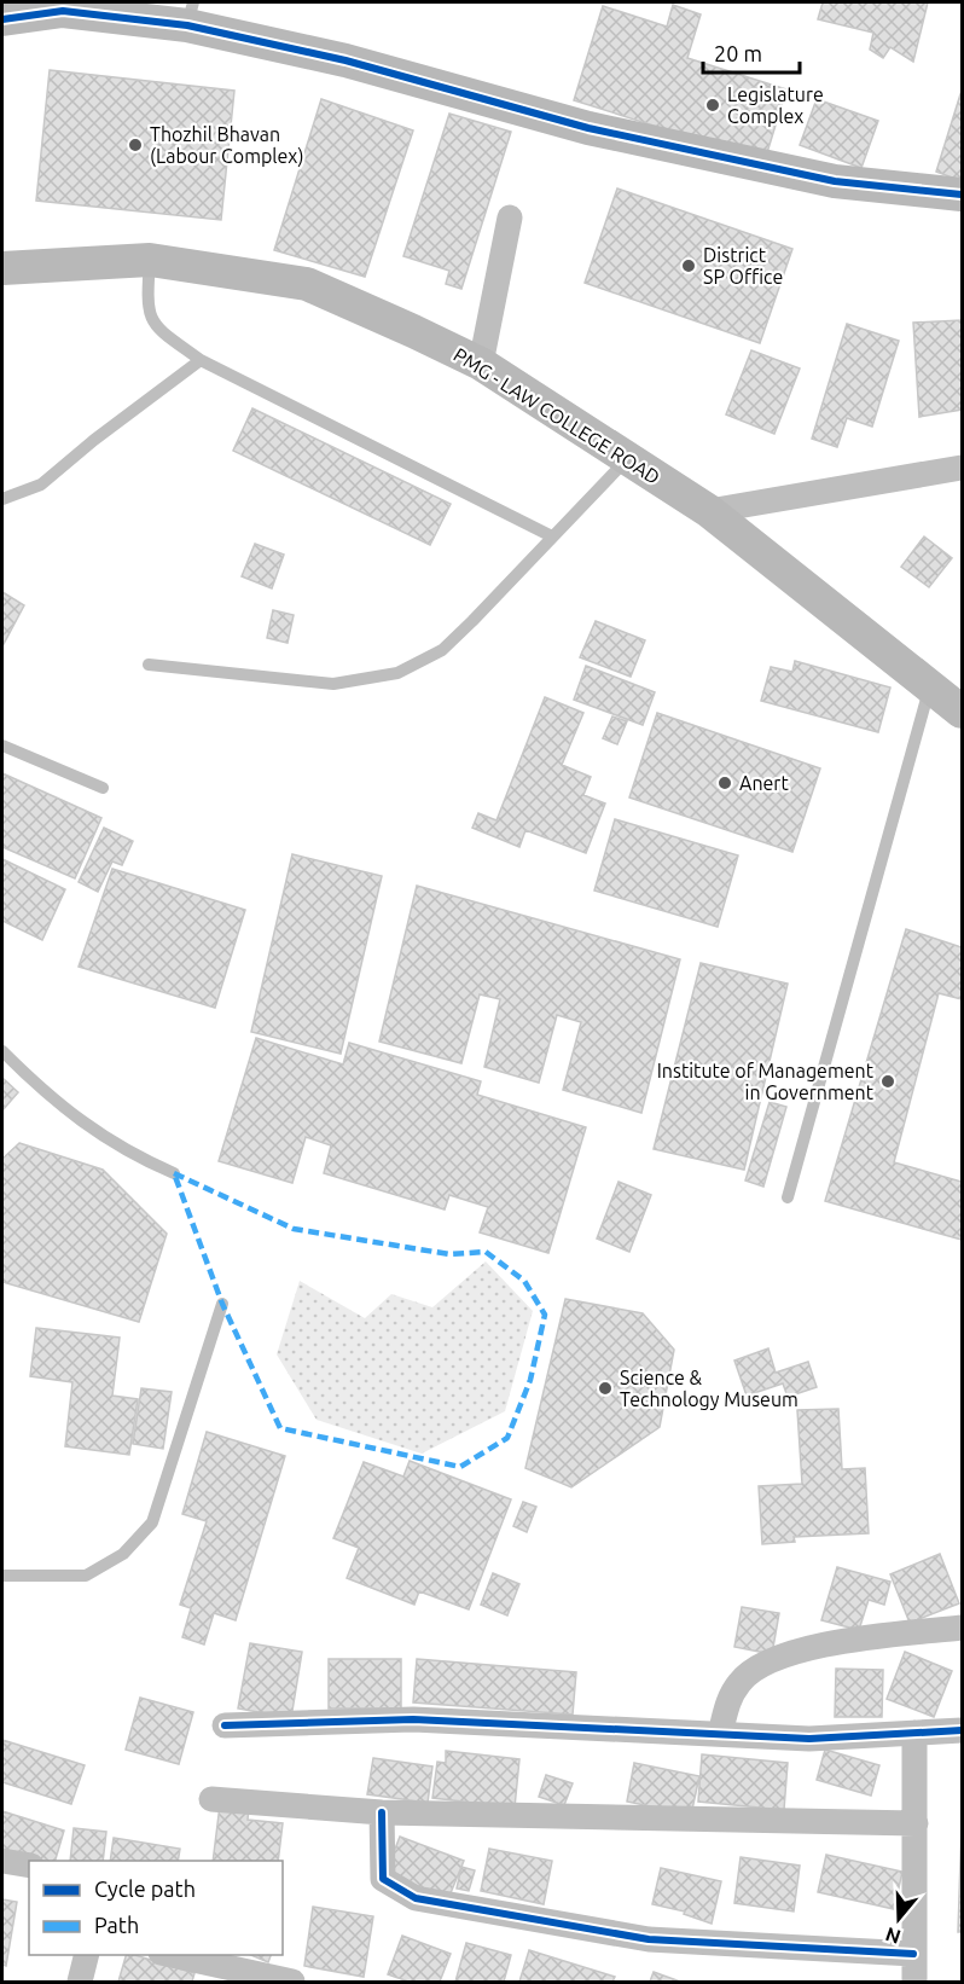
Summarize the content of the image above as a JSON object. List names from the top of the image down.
{
  "streets": {
    "main road": ["PMG - LAW COLLEGE ROAD"]
  },
  "places": [
    "Legislature Complex",
    "Thozhil Bhavan (Labour Complex)",
    "District SP Office",
    "Anert",
    "Institute of Management in Government",
    "Science & Technology Museum"
  ],
  "legend": ["Cycle path", "Path"],
  "scale_bar": "20 m",
  "north": "bottom"
}
